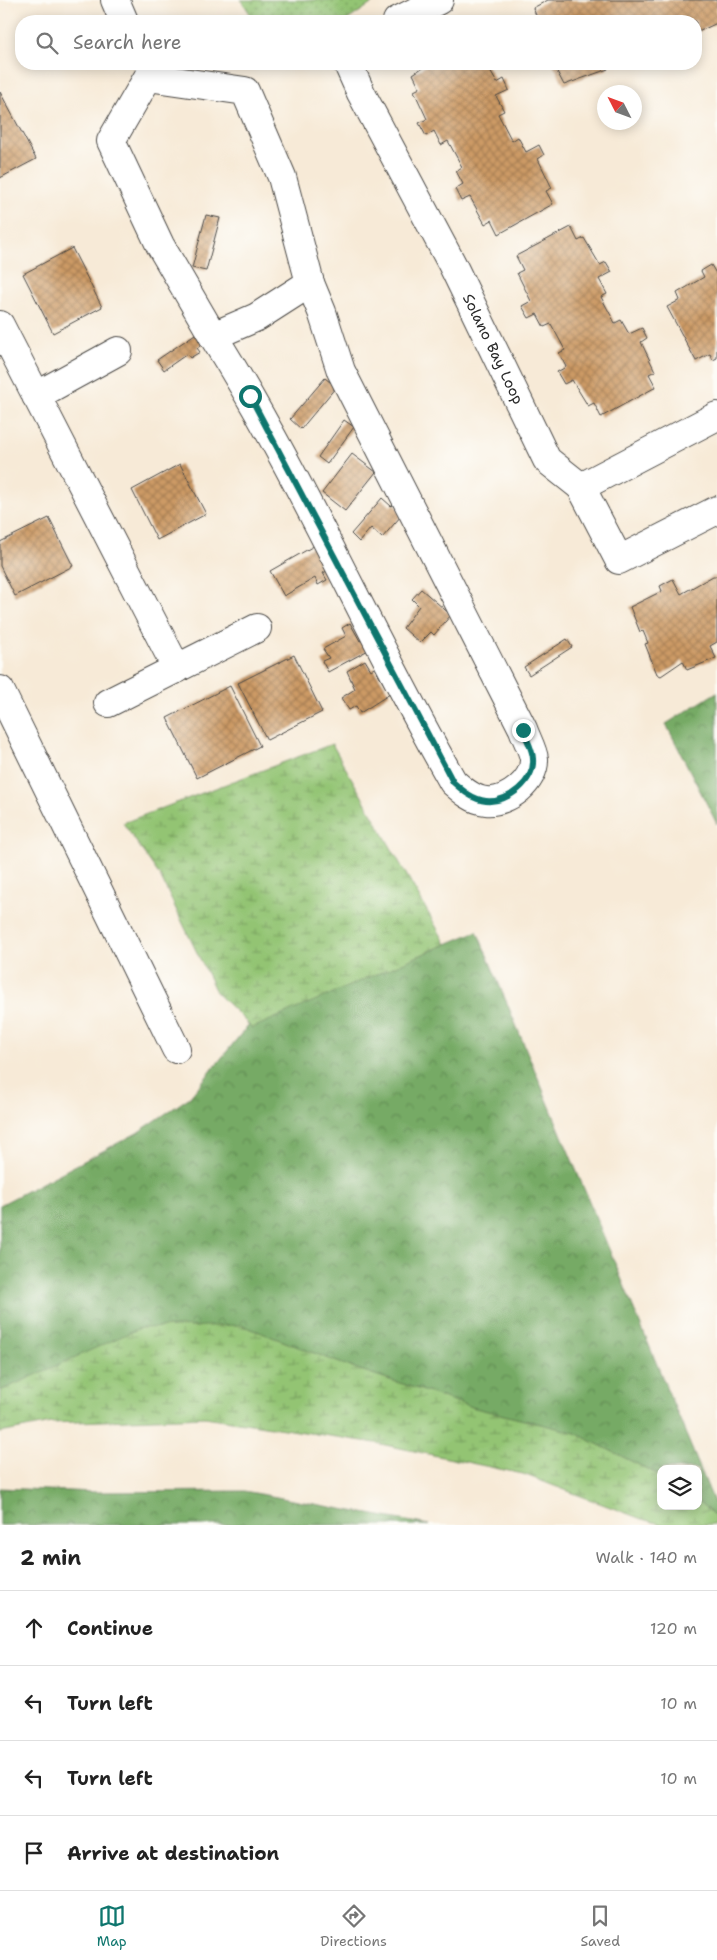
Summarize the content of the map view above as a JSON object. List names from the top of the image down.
{
  "streets": {
    "street": ["Solano Bay Loop"]
  },
  "north": "top left",
  "page": {
    "search": "Search here",
    "heading": ["2 min", "Walk · 140 m"],
    "list": [
      ["Continue", "120 m"],
      ["Turn left", "10 m"],
      ["Turn left", "10 m"],
      "Arrive at destination"
    ],
    "nav": ["Map", "Directions", "Saved"]
  }
}
